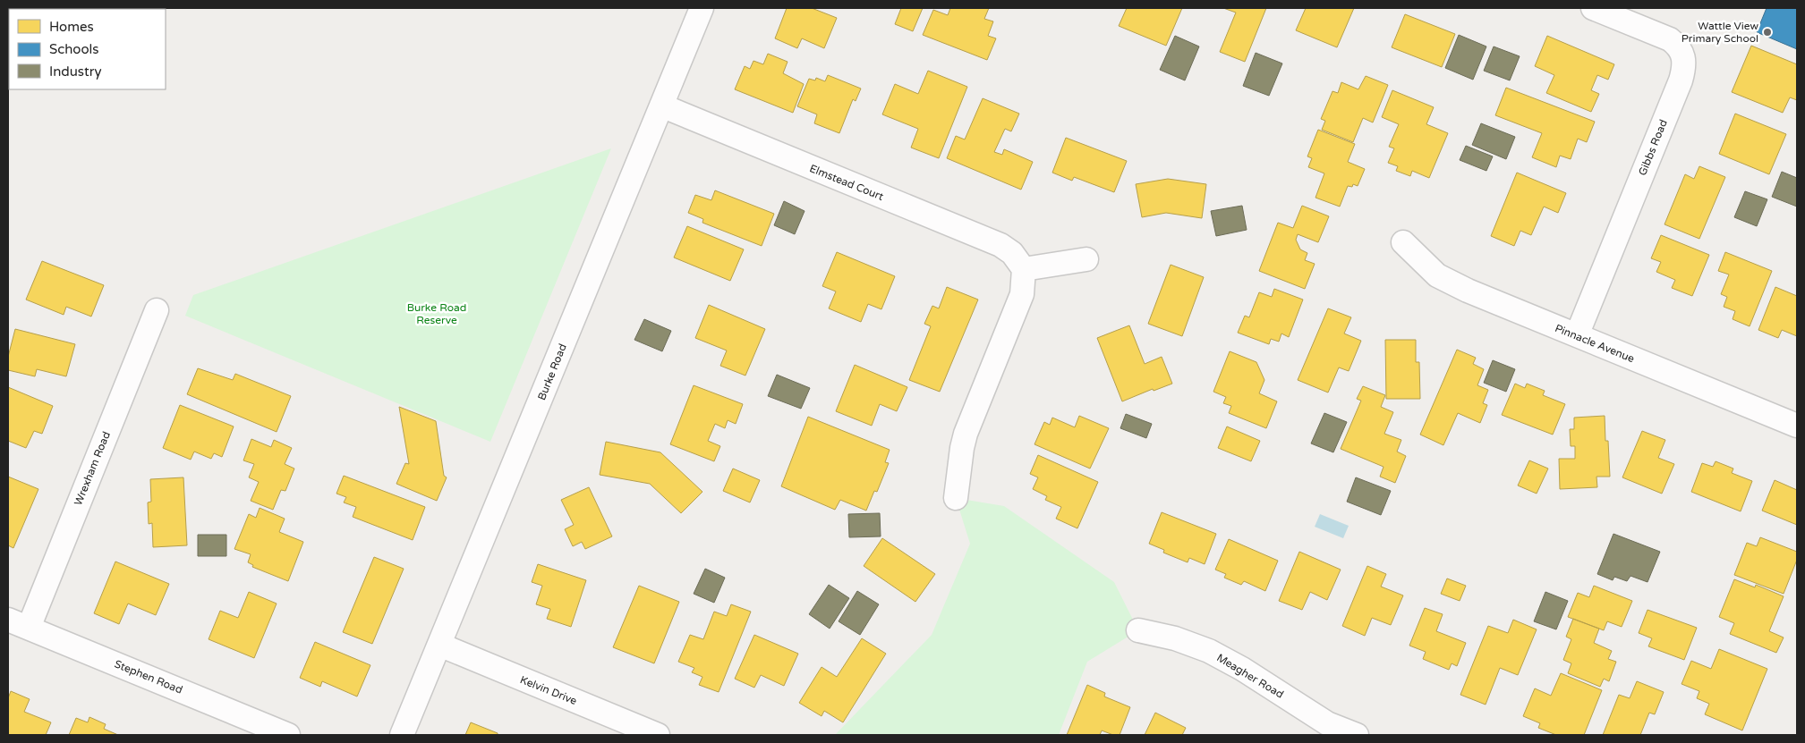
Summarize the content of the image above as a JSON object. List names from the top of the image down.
{
  "streets": {
    "street": [
      "Gibbs Road",
      "Elmstead Court",
      "Pinnacle Avenue",
      "Burke Road",
      "Wrexham Road",
      "Meagher Road",
      "Stephen Road",
      "Kelvin Drive"
    ]
  },
  "crossings": [
    ["Gibbs Road", "Pinnacle Avenue"],
    ["Elmstead Court", "Burke Road"],
    ["Burke Road", "Kelvin Drive"],
    ["Wrexham Road", "Stephen Road"]
  ],
  "parks": ["Burke Road Reserve"],
  "places": ["Wattle View Primary School"],
  "legend": ["Homes", "Schools", "Industry"]
}
